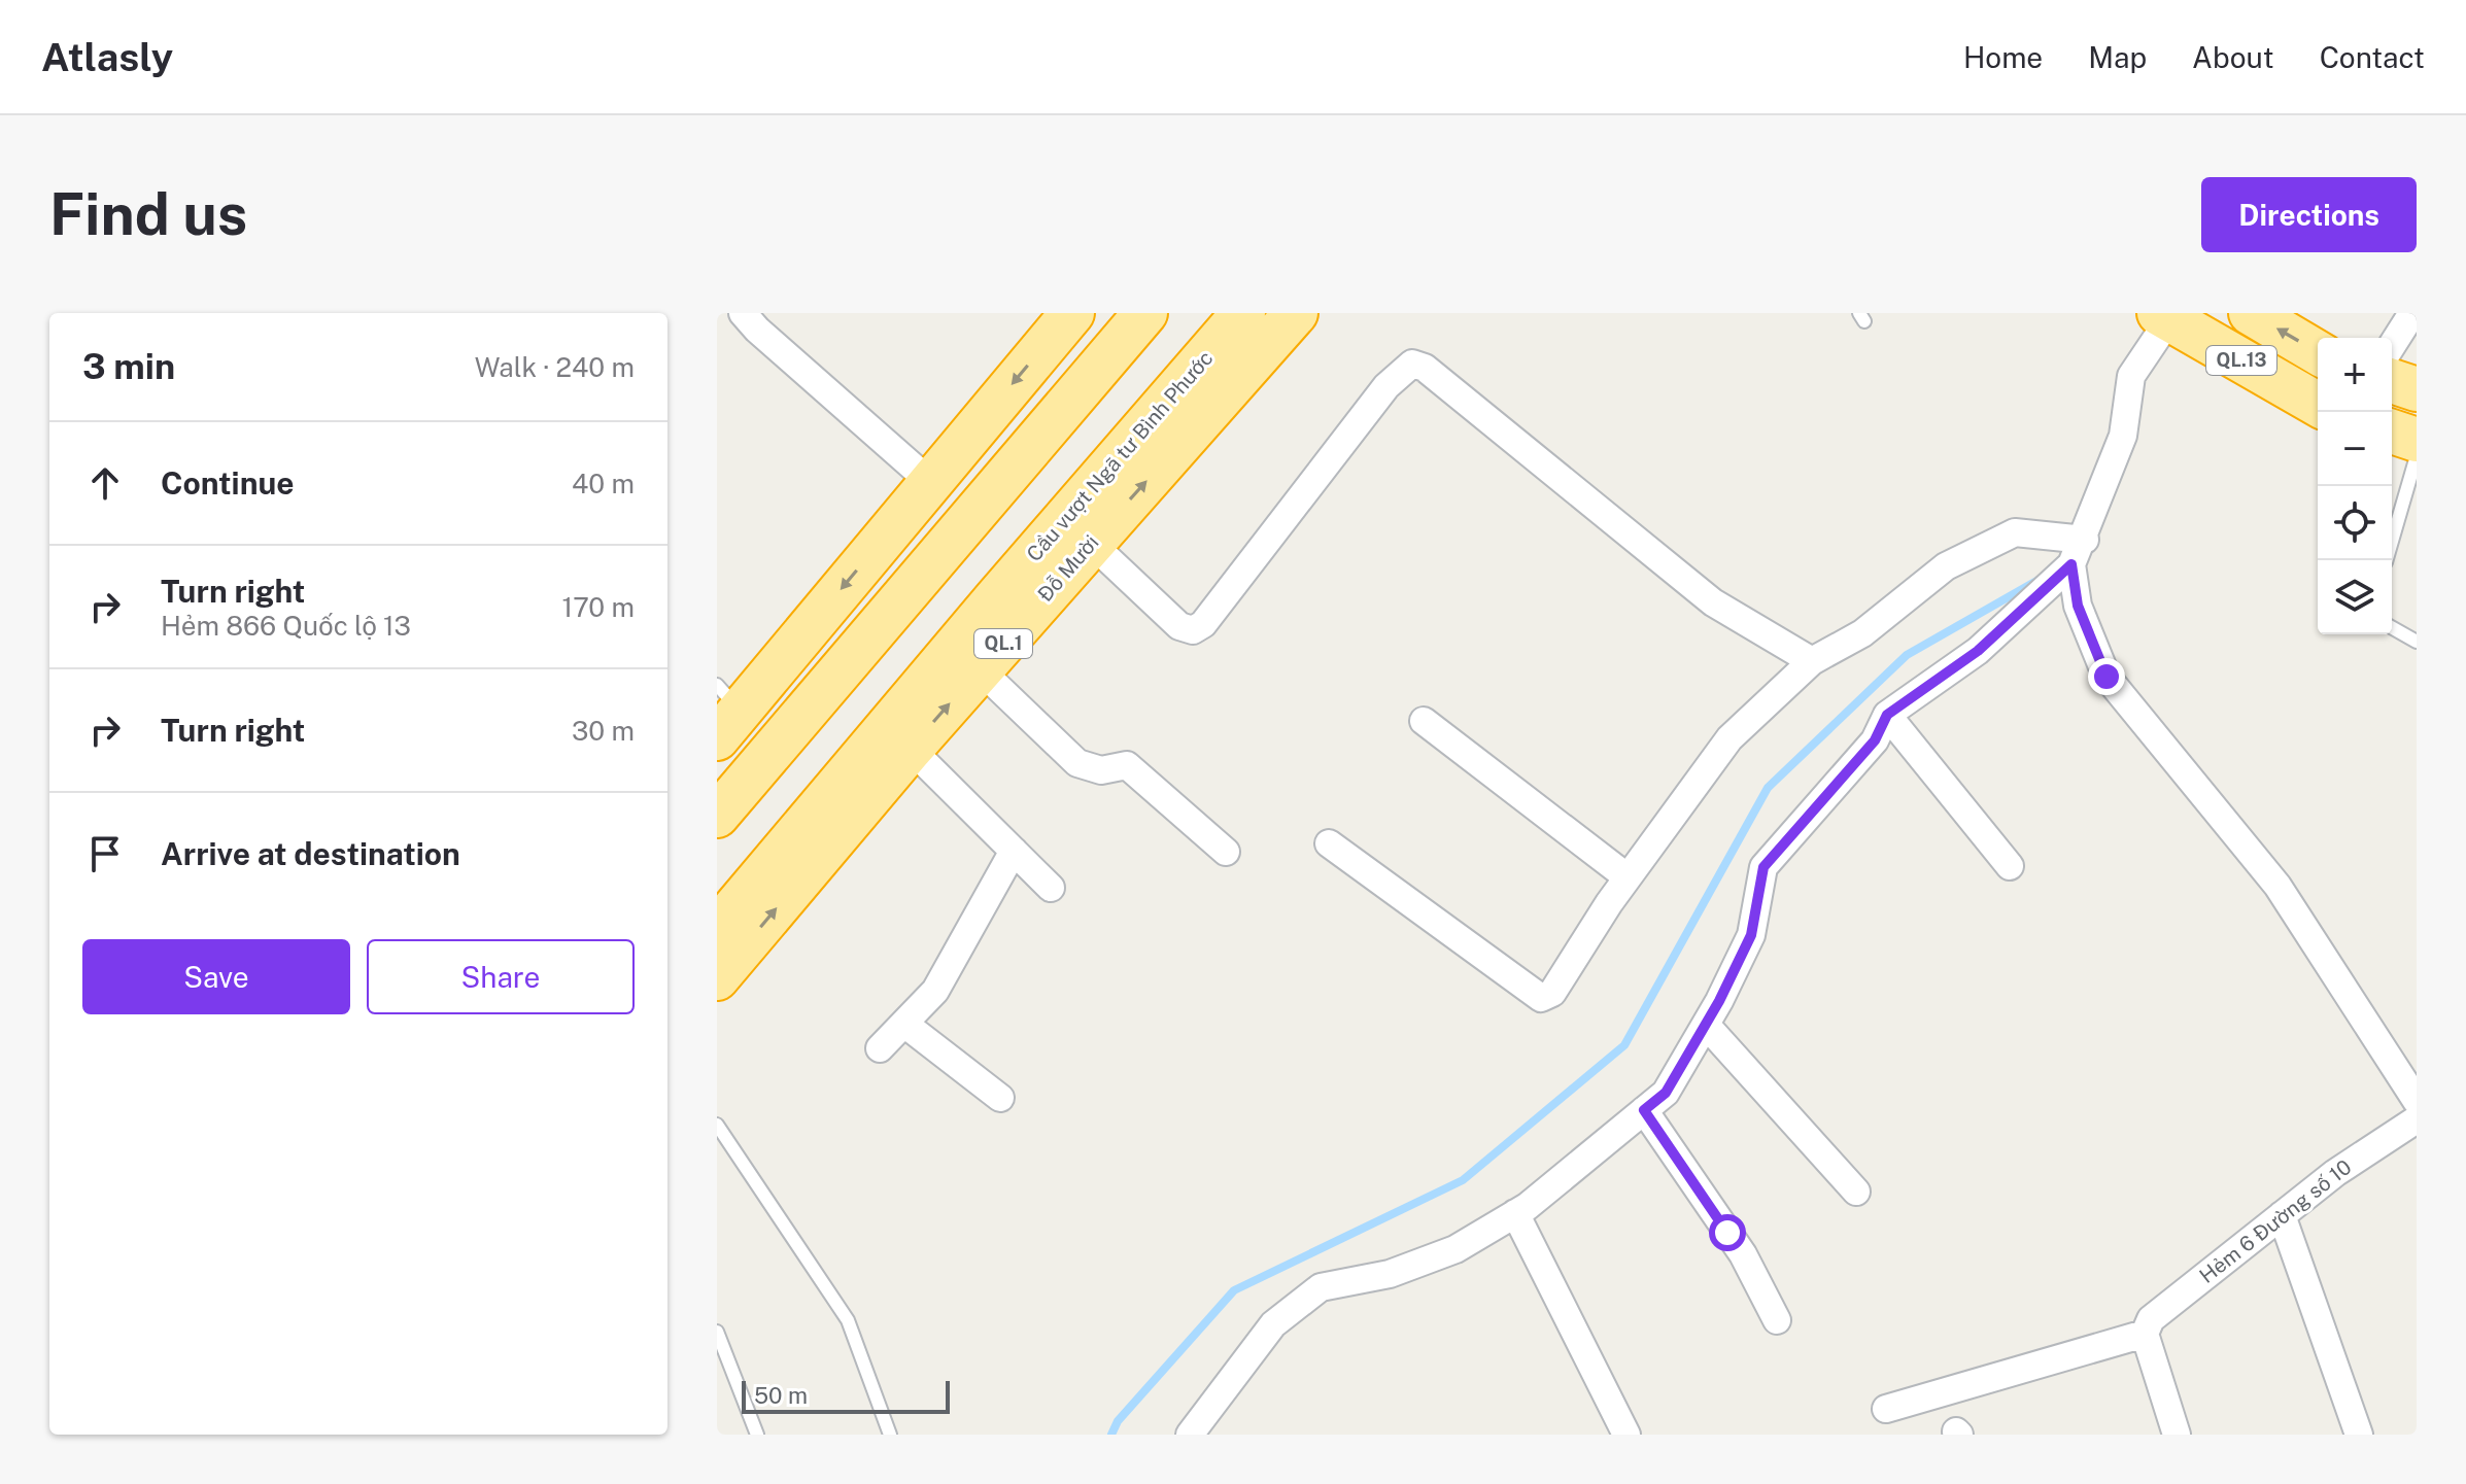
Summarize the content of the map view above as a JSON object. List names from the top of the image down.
{
  "streets": {
    "highway": [
      "QL.13",
      "Cầu vượt Ngã tư Bình Phước",
      "Đỗ Mười",
      "QL.1"
    ],
    "street": ["Hẻm 6 Đường số 10"]
  },
  "crossings": [
    ["Cầu vượt Ngã tư Bình Phước", "QL.1"]
  ],
  "scale_bar": "50 m",
  "page": {
    "header": "Atlasly",
    "nav": [
      "Home",
      "Map",
      "About",
      "Contact"
    ],
    "buttons": [
      "Directions",
      ["Save", "Share"]
    ],
    "title": "Find us",
    "heading": ["3 min", "Walk · 240 m"],
    "map_buttons": ["+", "−"],
    "list": [
      ["Continue", "40 m"],
      ["Turn right", "Hẻm 866 Quốc lộ 13", "170 m"],
      ["Turn right", "30 m"],
      "Arrive at destination"
    ],
    "scale": "50 m"
  }
}
